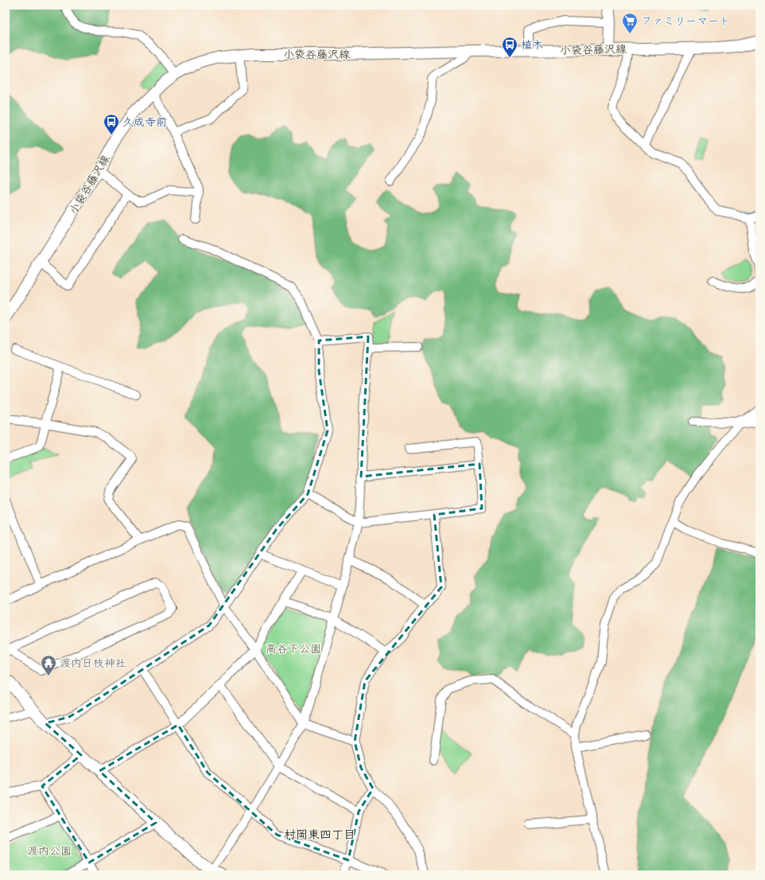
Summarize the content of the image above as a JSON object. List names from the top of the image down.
{
  "streets": {
    "main road": ["小袋谷藤沢線"]
  },
  "districts": ["村岡東四丁目"],
  "parks": ["高谷下公園", "渡内公園"],
  "places": {
    "supermarket": ["ファミリーマート"],
    "bus stop": ["植木", "久成寺前"],
    "temple": ["渡内日枝神社"]
  }
}
